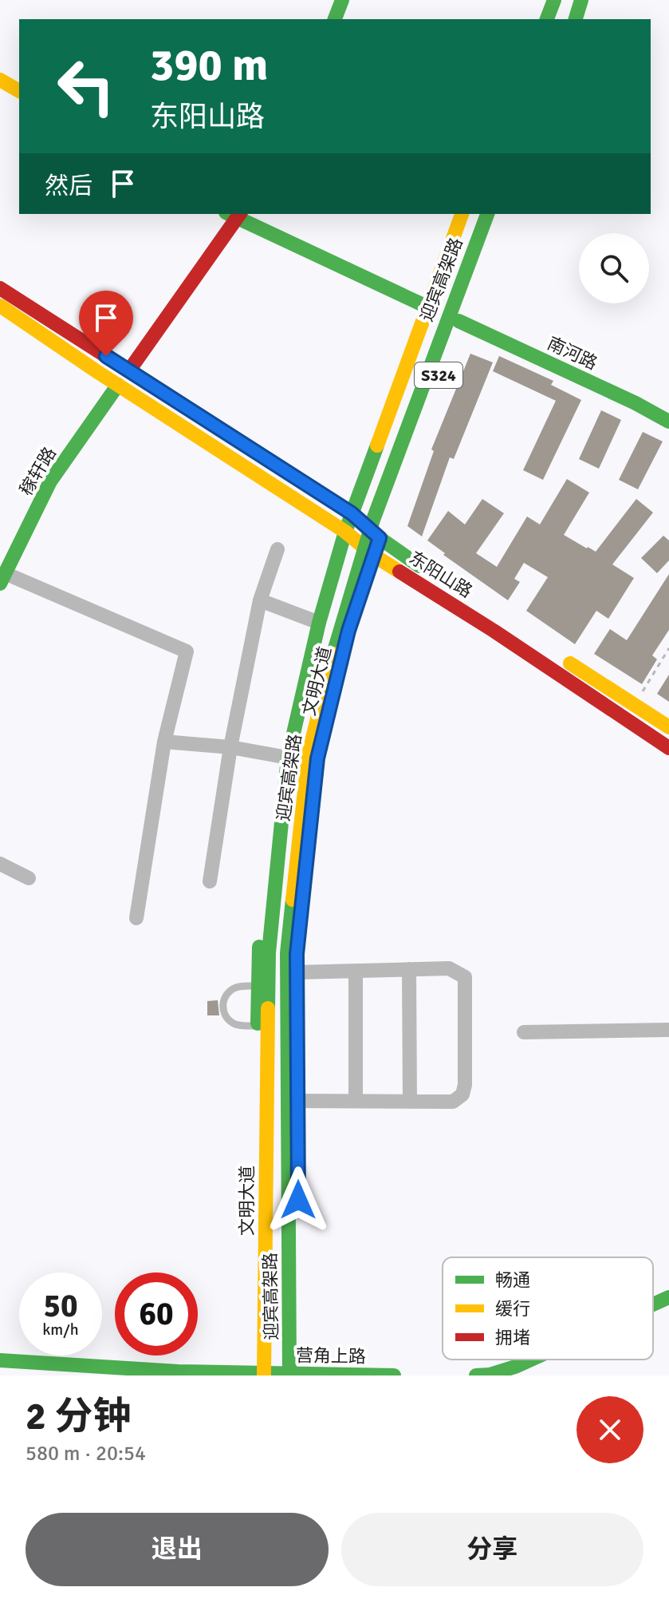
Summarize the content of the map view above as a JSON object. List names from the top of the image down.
{
  "streets": {
    "main road": [
      "迎宾高架路",
      "南河路",
      "S324",
      "稼轩路",
      "东阳山路",
      "文明大道",
      "营角上路"
    ]
  },
  "crossings": [
    ["迎宾高架路", "文明大道"],
    ["迎宾高架路", "营角上路"],
    ["南河路", "文明大道"],
    ["稼轩路", "东阳山路"],
    ["东阳山路", "文明大道"],
    ["文明大道", "营角上路"]
  ],
  "legend": ["畅通", "缓行", "拥堵"],
  "page": {
    "turn": ["390 m", "东阳山路"],
    "then": "然后",
    "speed": "50 km/h",
    "limit": "60",
    "heading": ["2 分钟", "580 m · 20:54"],
    "buttons": ["退出", "分享"]
  }
}
